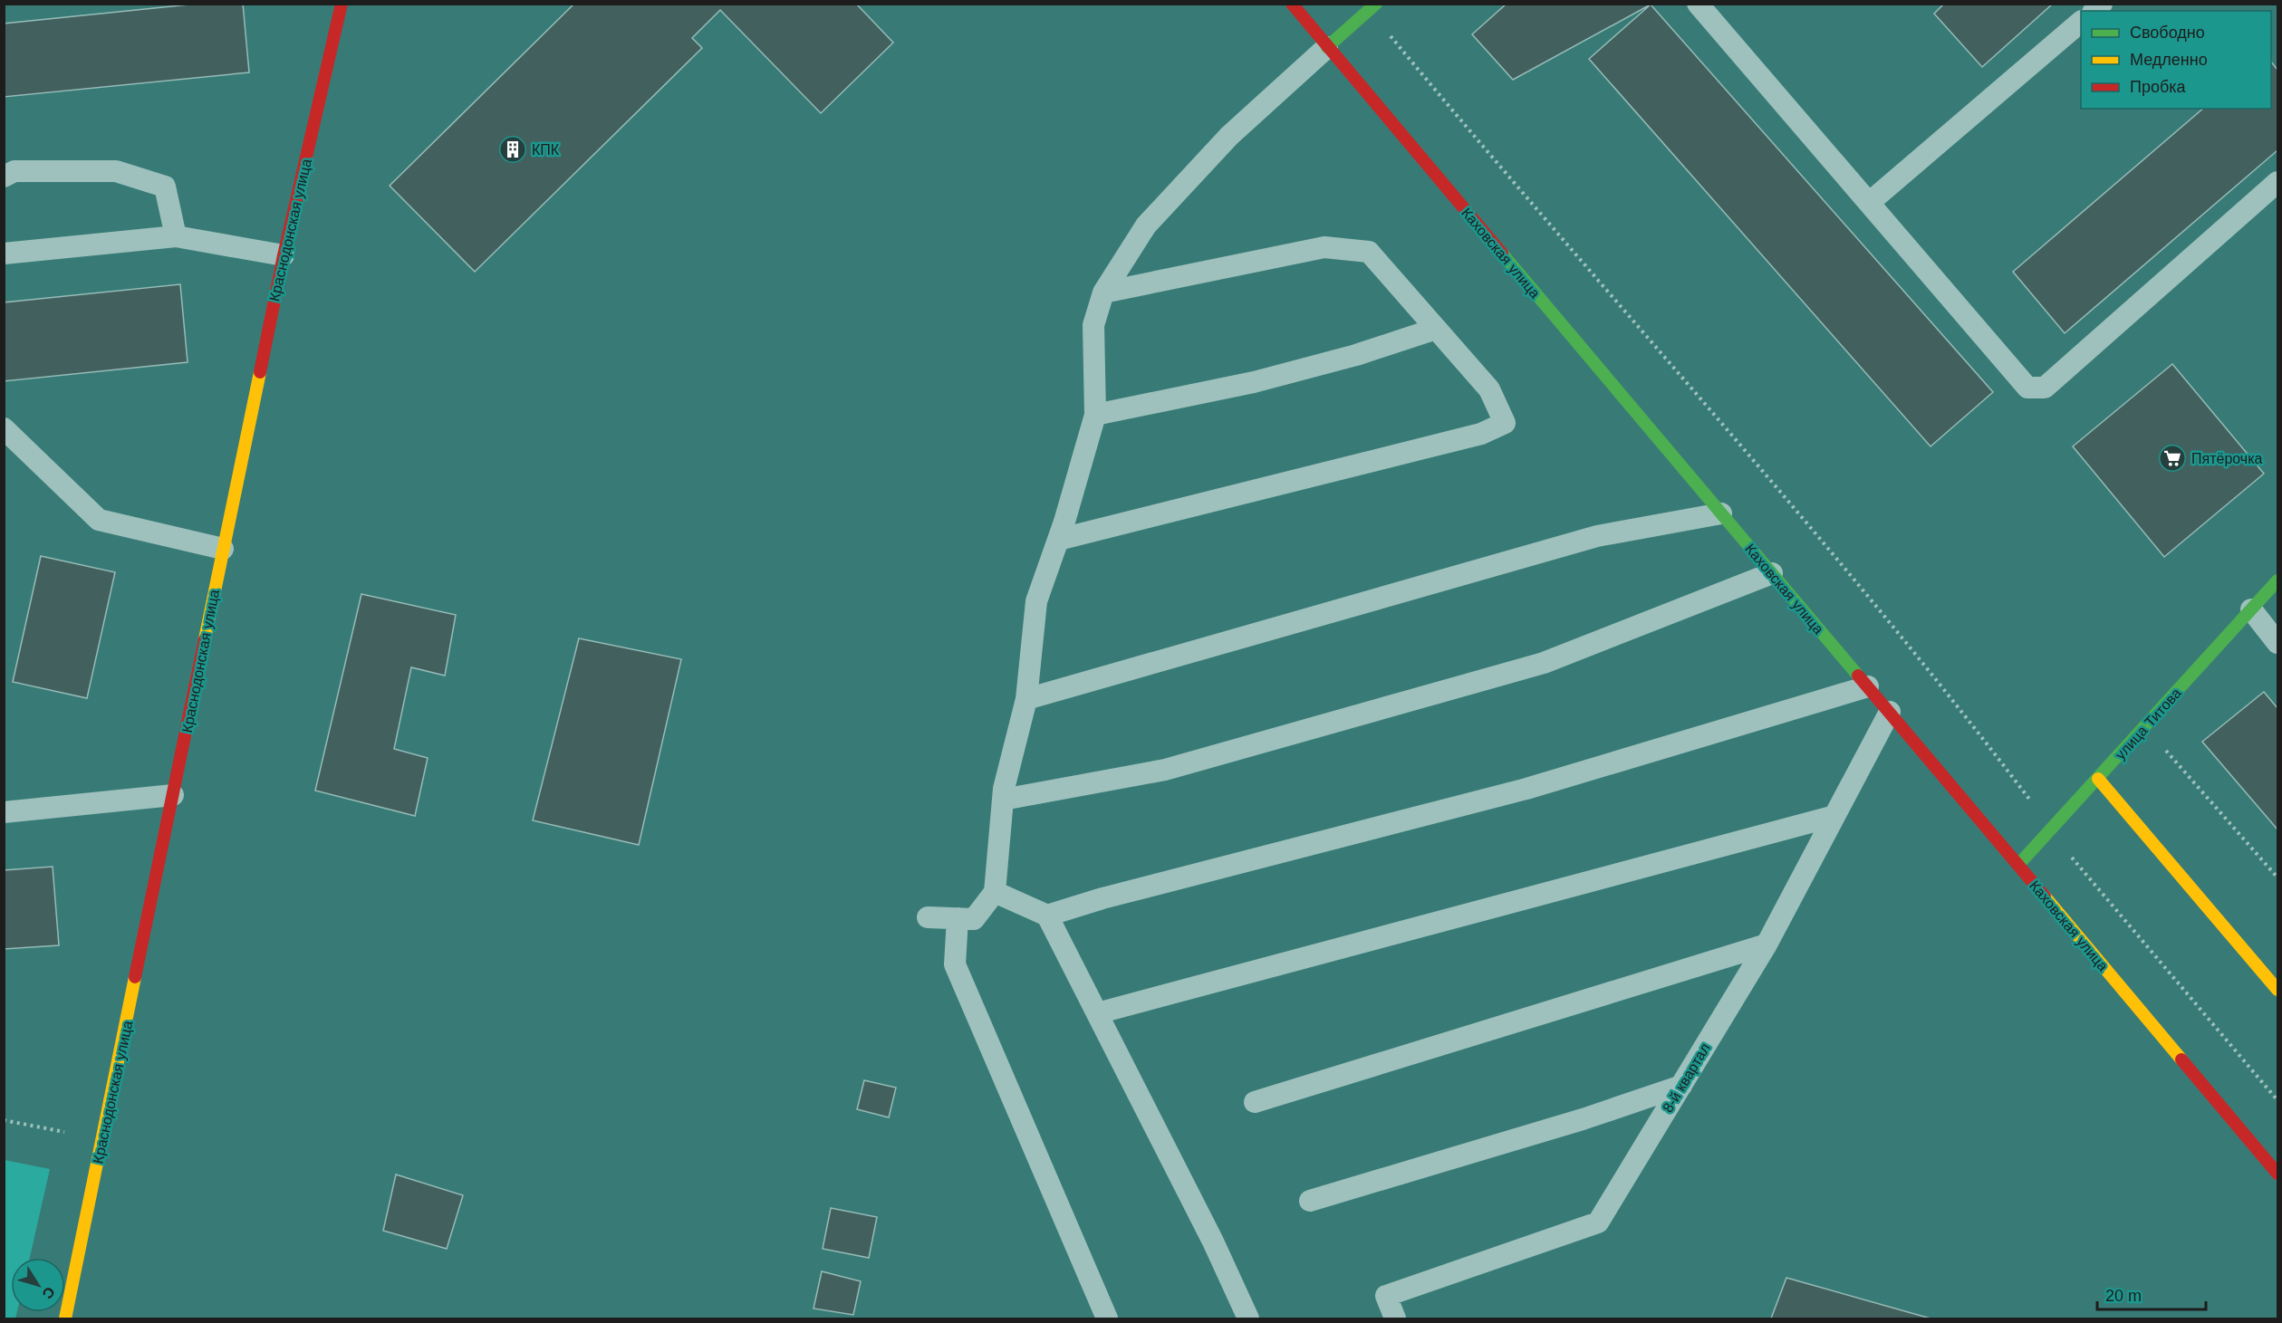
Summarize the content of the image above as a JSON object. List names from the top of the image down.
{
  "streets": {
    "street": ["Краснодонская улица", "Каховская улица", "улица Титова"],
    "lane": ["8-й квартал"]
  },
  "crossings": [
    ["Каховская улица", "улица Титова"],
    ["Каховская улица", "8-й квартал"]
  ],
  "places": {
    "building": ["КПК"],
    "supermarket": ["Пятёрочка"]
  },
  "legend": ["Свободно", "Медленно", "Пробка"],
  "scale_bar": "20 m",
  "north": "bottom right"
}
